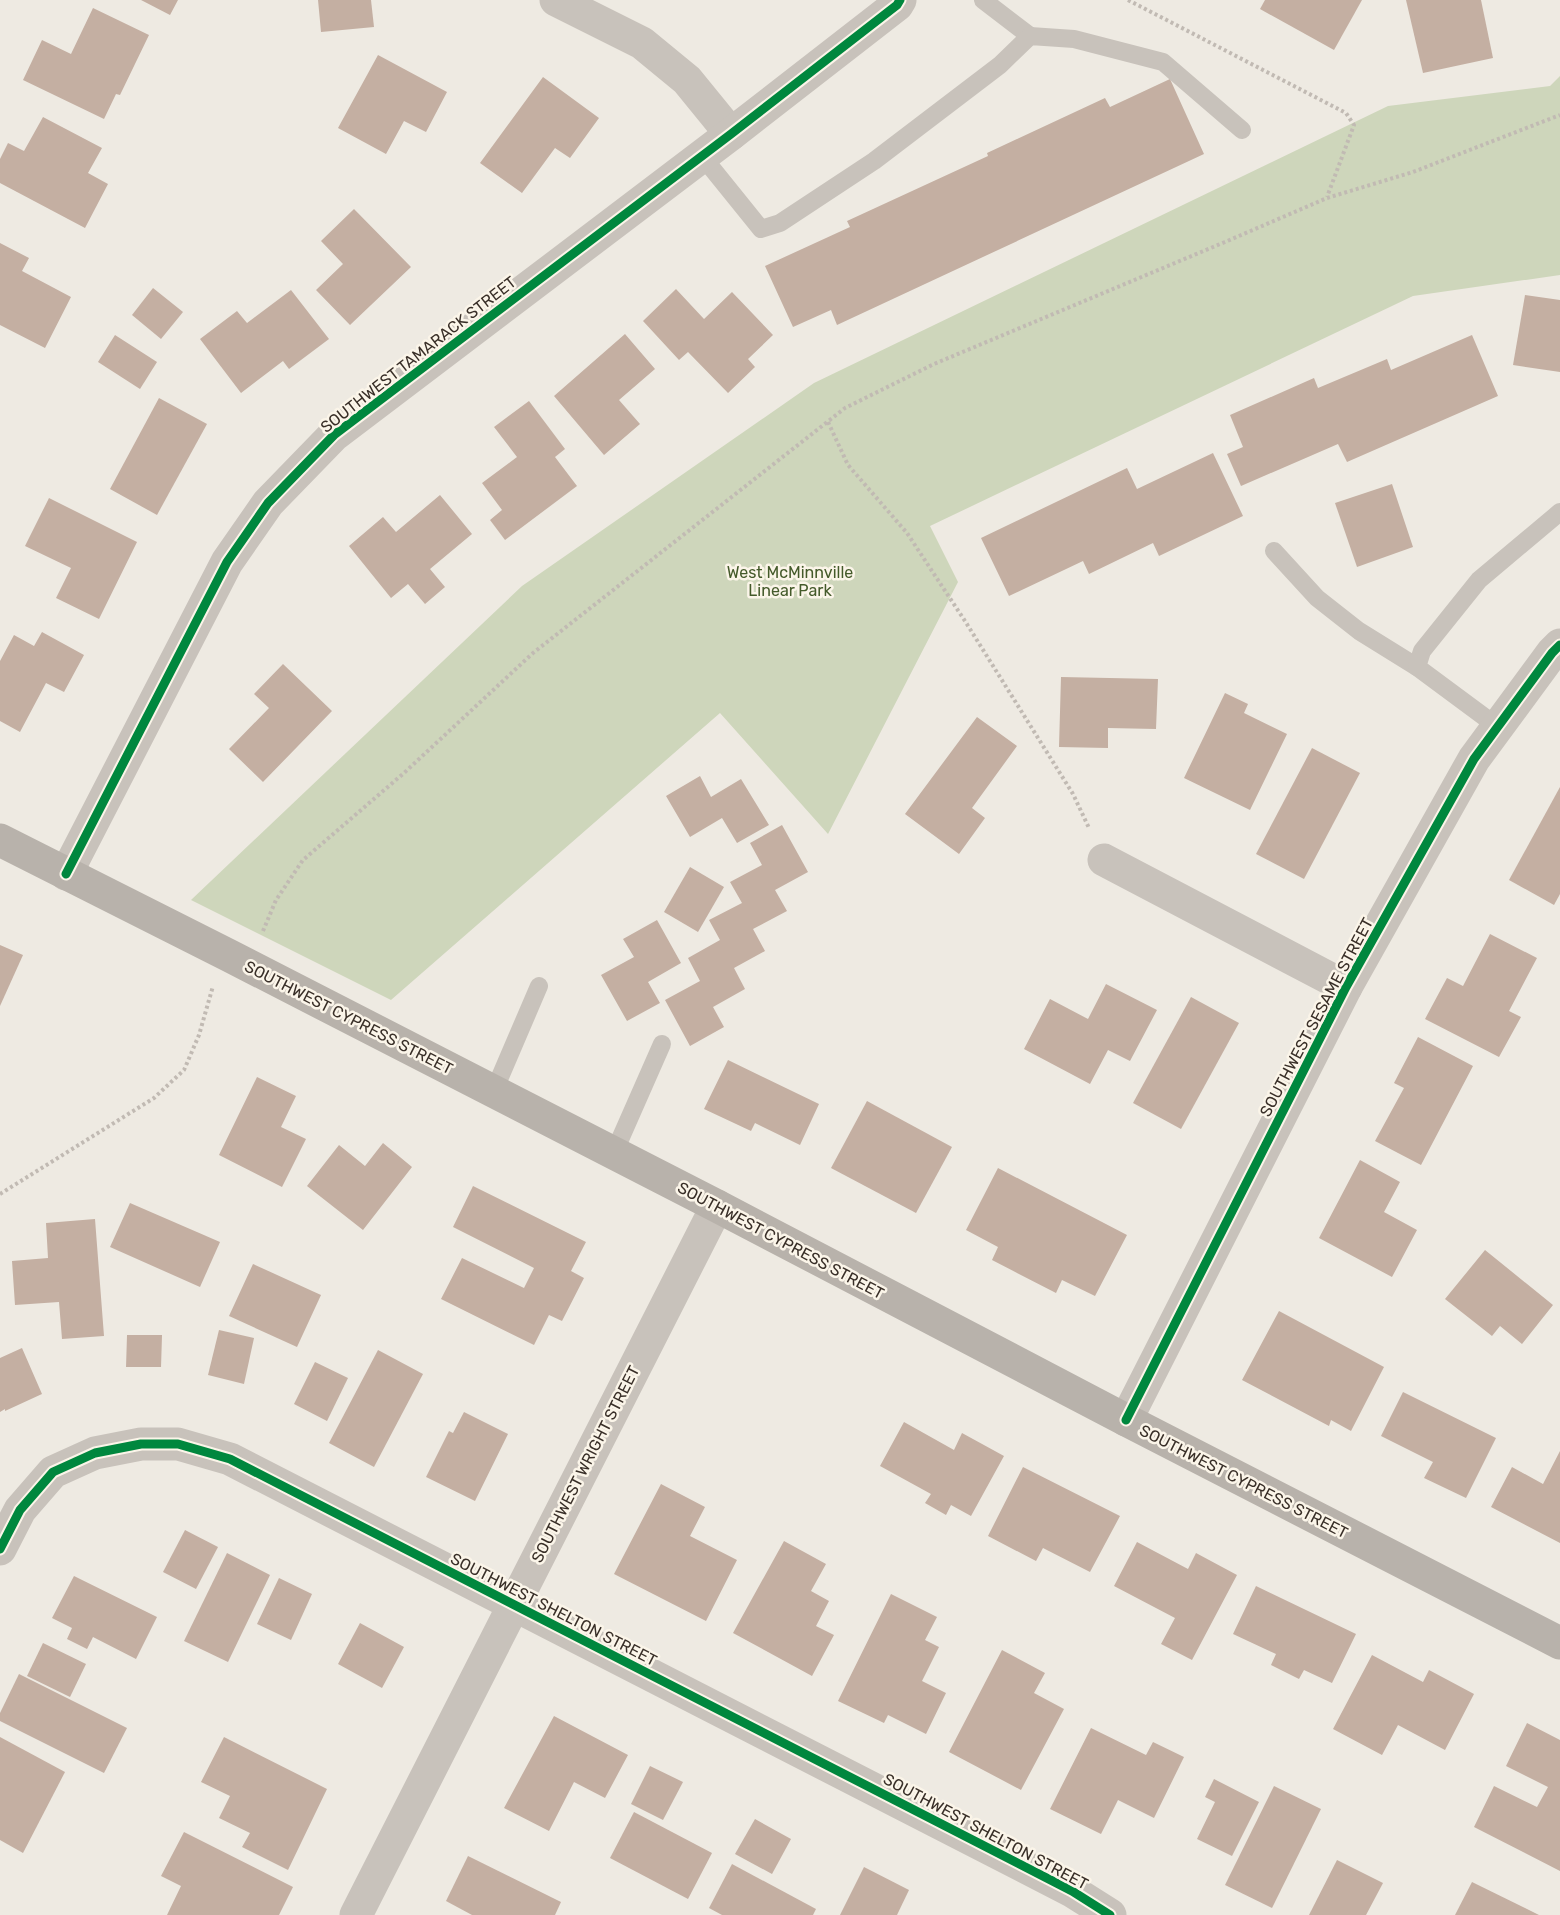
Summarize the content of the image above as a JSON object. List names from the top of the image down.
{
  "streets": {
    "main road": ["SOUTHWEST CYPRESS STREET"],
    "street": [
      "SOUTHWEST TAMARACK STREET",
      "SOUTHWEST SESAME STREET",
      "SOUTHWEST WRIGHT STREET",
      "SOUTHWEST SHELTON STREET"
    ]
  },
  "crossings": [
    ["SOUTHWEST TAMARACK STREET", "SOUTHWEST CYPRESS STREET"],
    ["SOUTHWEST CYPRESS STREET", "SOUTHWEST SESAME STREET"],
    ["SOUTHWEST CYPRESS STREET", "SOUTHWEST WRIGHT STREET"],
    ["SOUTHWEST WRIGHT STREET", "SOUTHWEST SHELTON STREET"]
  ],
  "parks": ["West McMinnville Linear Park"]
}
